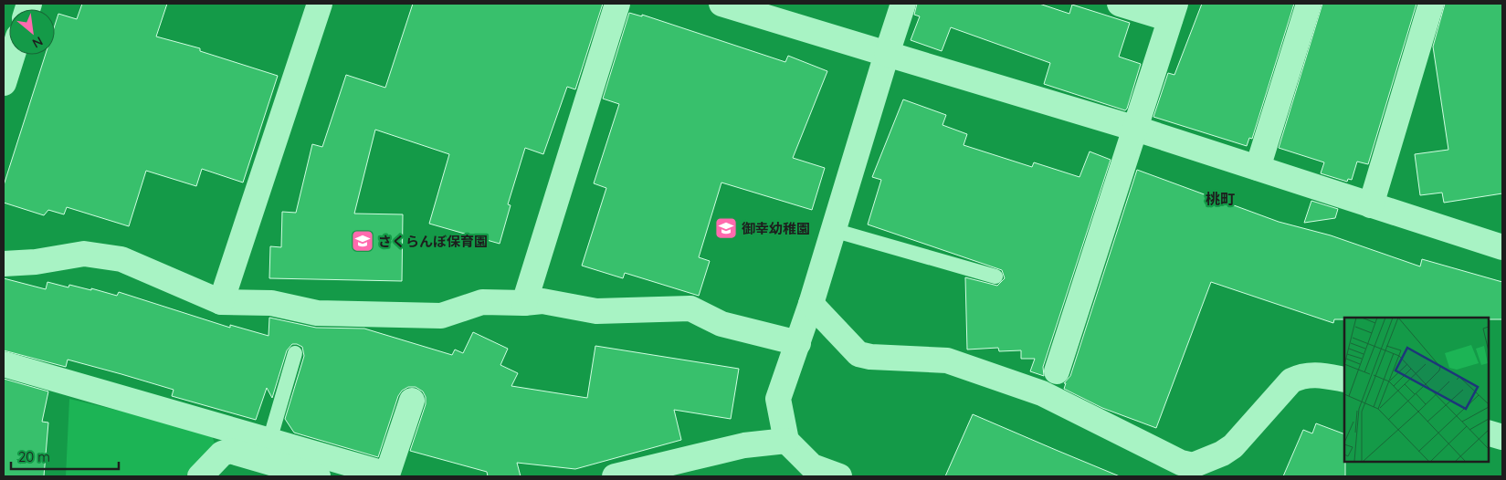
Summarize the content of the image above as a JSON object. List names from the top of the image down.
{
  "districts": ["桃町"],
  "places": {
    "school or university": ["御幸幼稚園", "さくらんぼ保育園"]
  },
  "scale_bar": "20 m",
  "north": "bottom right"
}
